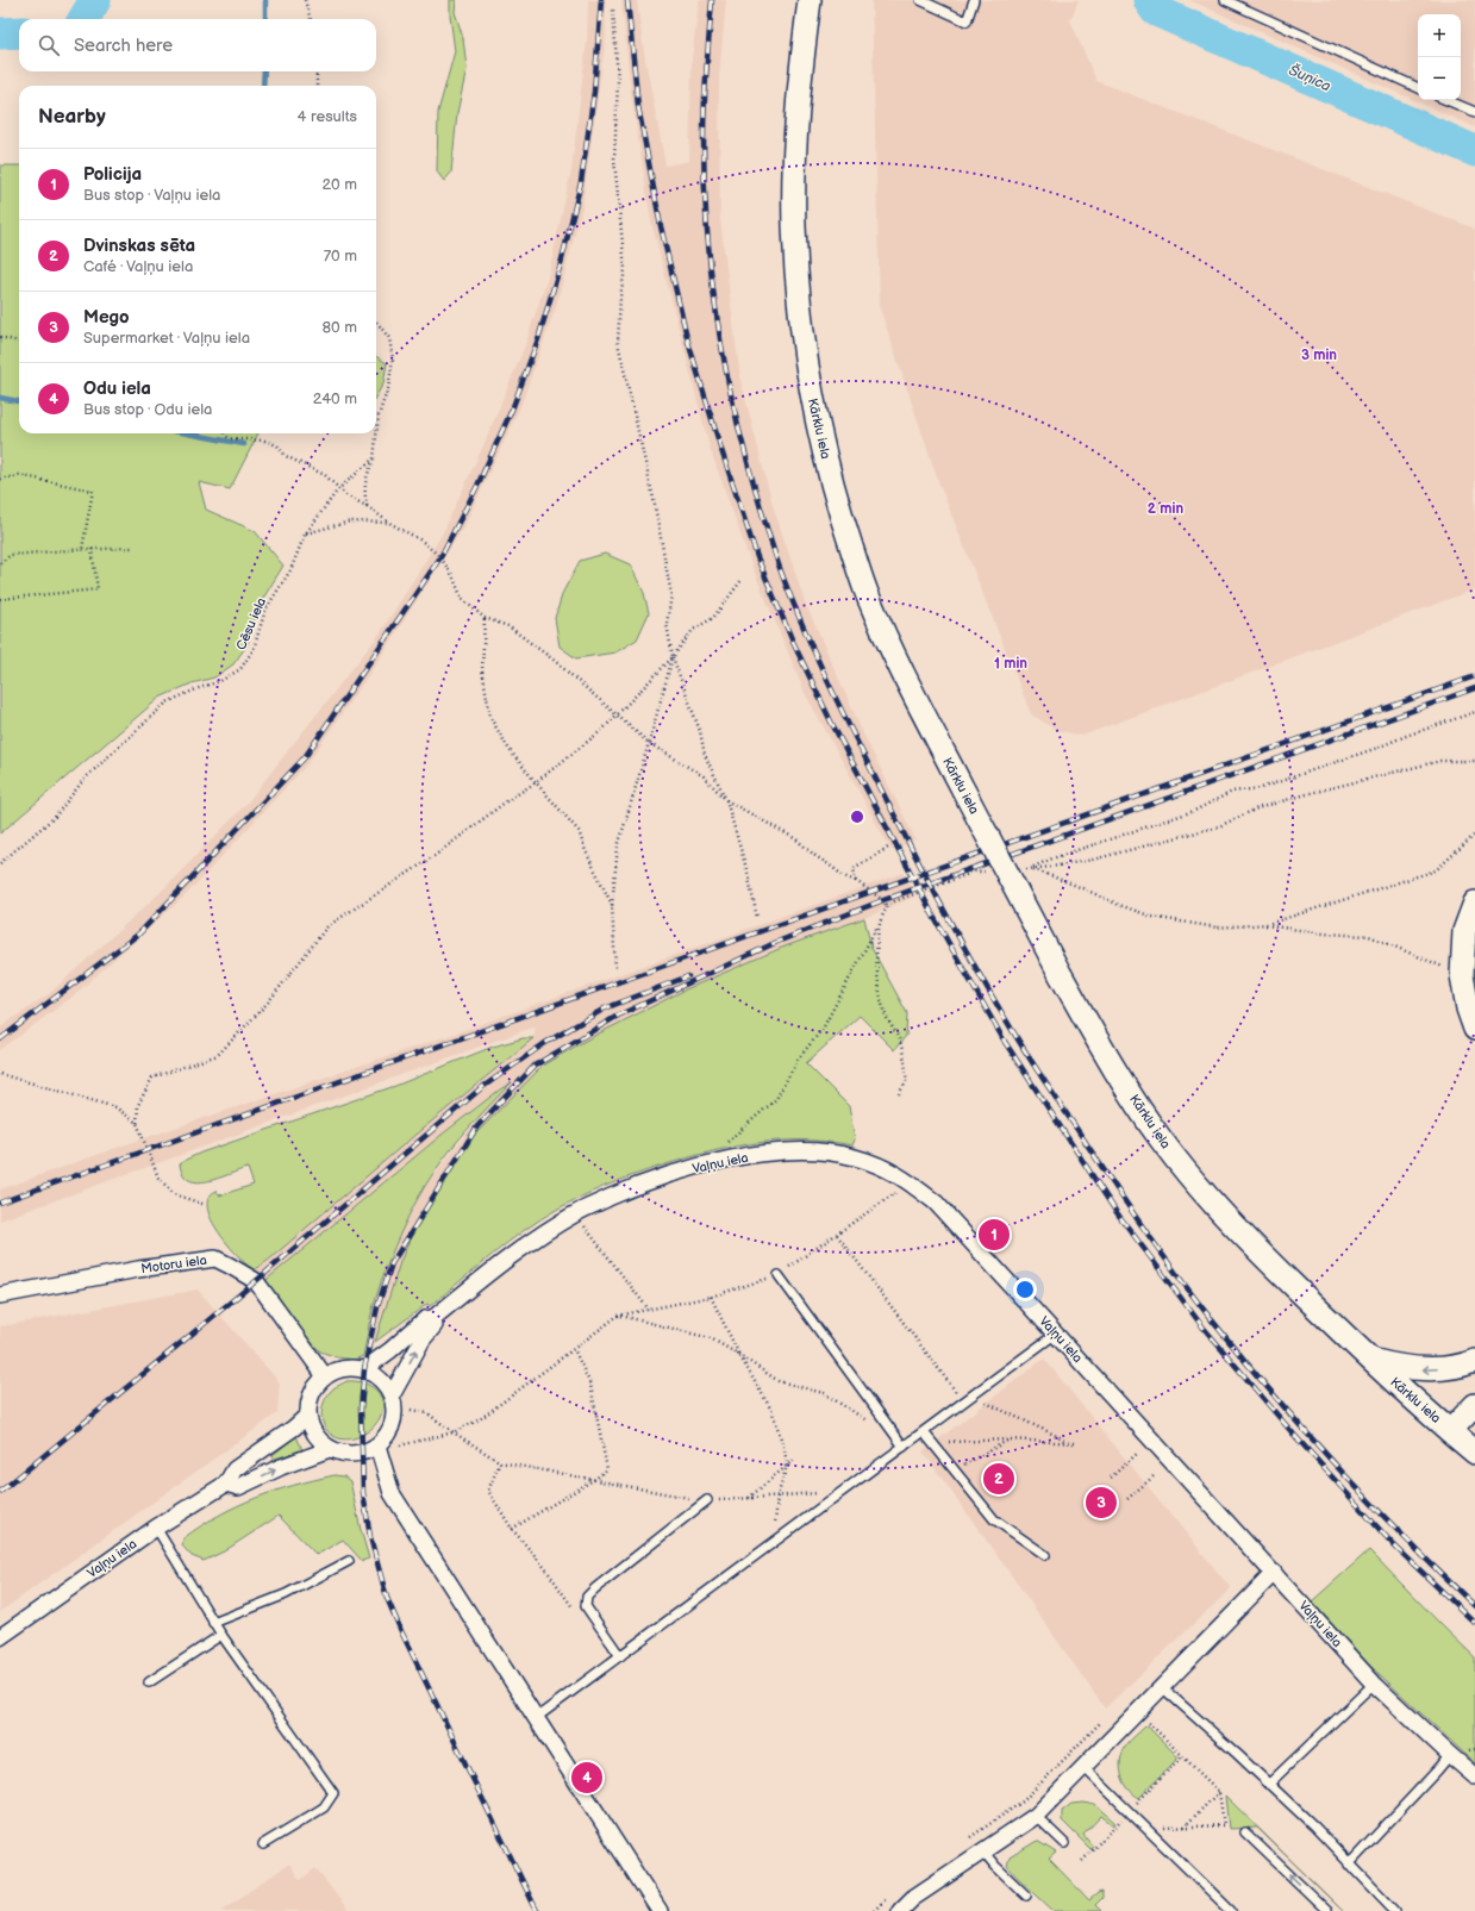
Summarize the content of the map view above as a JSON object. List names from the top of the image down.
{
  "streets": {
    "street": ["Kārklu iela", "Vaļņu iela", "Motoru iela"],
    "path": ["Cēsu iela"]
  },
  "crossings": [
    ["Vaļņu iela", "Motoru iela"]
  ],
  "water": ["Šuņica"],
  "page": {
    "map_buttons": ["+", "−"],
    "search": "Search here",
    "heading": ["Nearby", "4 results"],
    "list": [
      {
        "mark": "1",
        "name": "Policija",
        "note": "Bus stop · Vaļņu iela",
        "value": "20 m"
      },
      {
        "mark": "2",
        "name": "Dvinskas sēta",
        "note": "Café · Vaļņu iela",
        "value": "70 m"
      },
      {
        "mark": "3",
        "name": "Mego",
        "note": "Supermarket · Vaļņu iela",
        "value": "80 m"
      },
      {
        "mark": "4",
        "name": "Odu iela",
        "note": "Bus stop · Odu iela",
        "value": "240 m"
      }
    ],
    "pins": [
      "1",
      "2",
      "3",
      "4"
    ]
  },
  "rings": ["3 min", "2 min", "1 min"]
}
